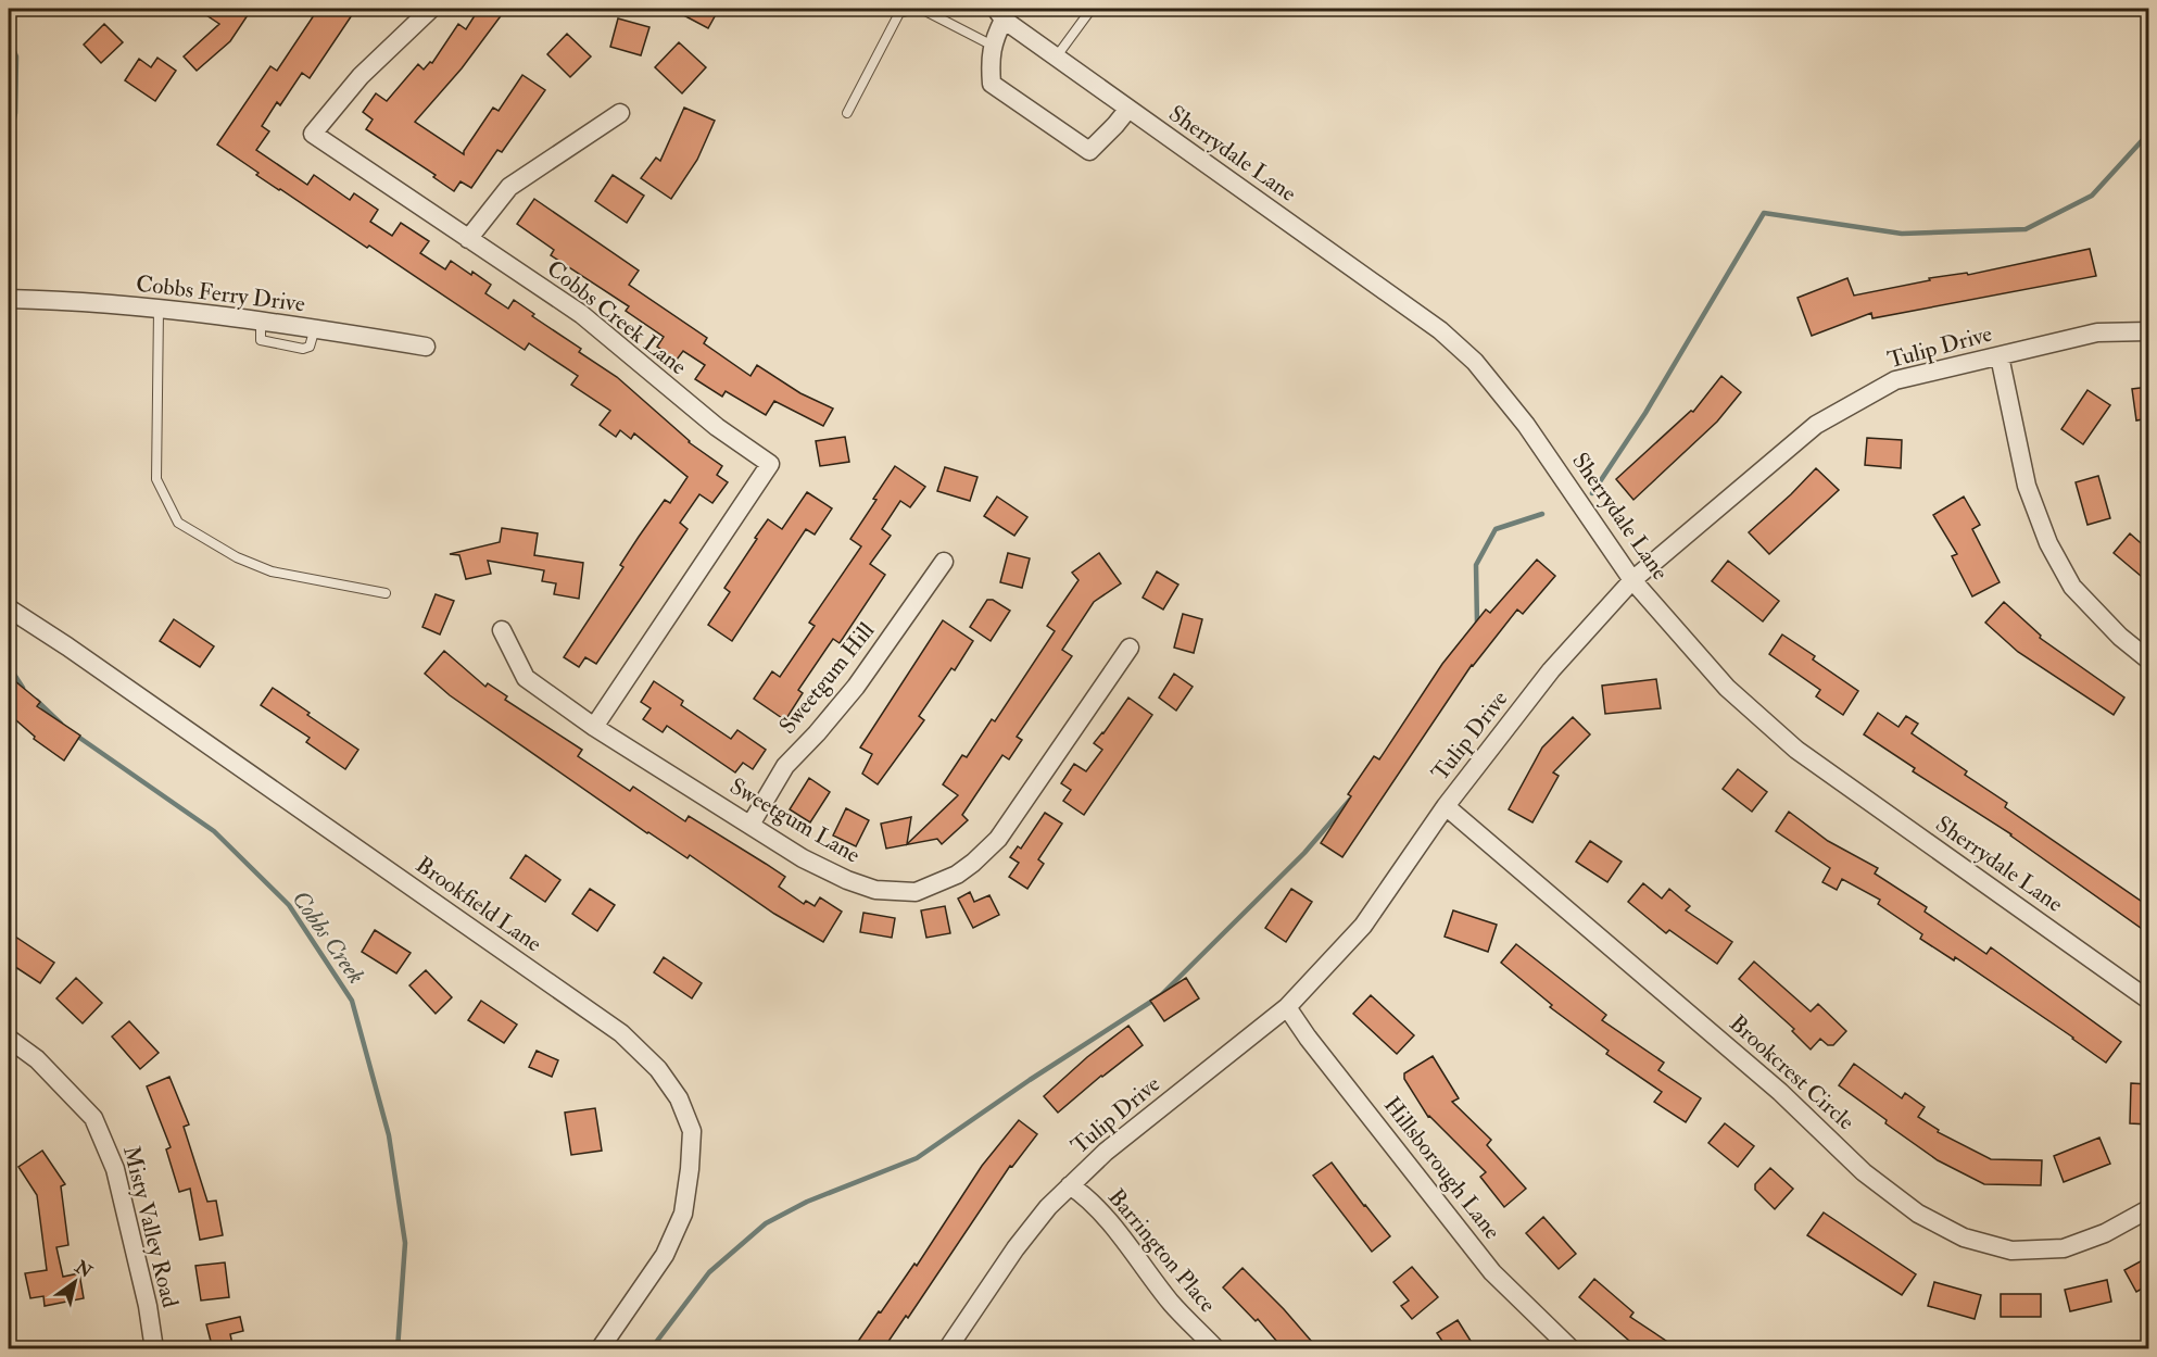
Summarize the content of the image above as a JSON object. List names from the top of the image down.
{
  "streets": {
    "street": [
      "Sherrydale Lane",
      "Cobbs Ferry Drive",
      "Cobbs Creek Lane",
      "Tulip Drive",
      "Sweetgum Hill",
      "Sweetgum Lane",
      "Brookfield Lane",
      "Brookcrest Circle",
      "Hillsborough Lane",
      "Misty Valley Road",
      "Barrington Place"
    ]
  },
  "crossings": [
    ["Sherrydale Lane", "Tulip Drive"],
    ["Cobbs Creek Lane", "Sweetgum Lane"],
    ["Tulip Drive", "Brookcrest Circle"],
    ["Tulip Drive", "Hillsborough Lane"],
    ["Tulip Drive", "Barrington Place"],
    ["Sweetgum Hill", "Sweetgum Lane"]
  ],
  "water": ["Cobbs Creek"],
  "north": "top right"
}
